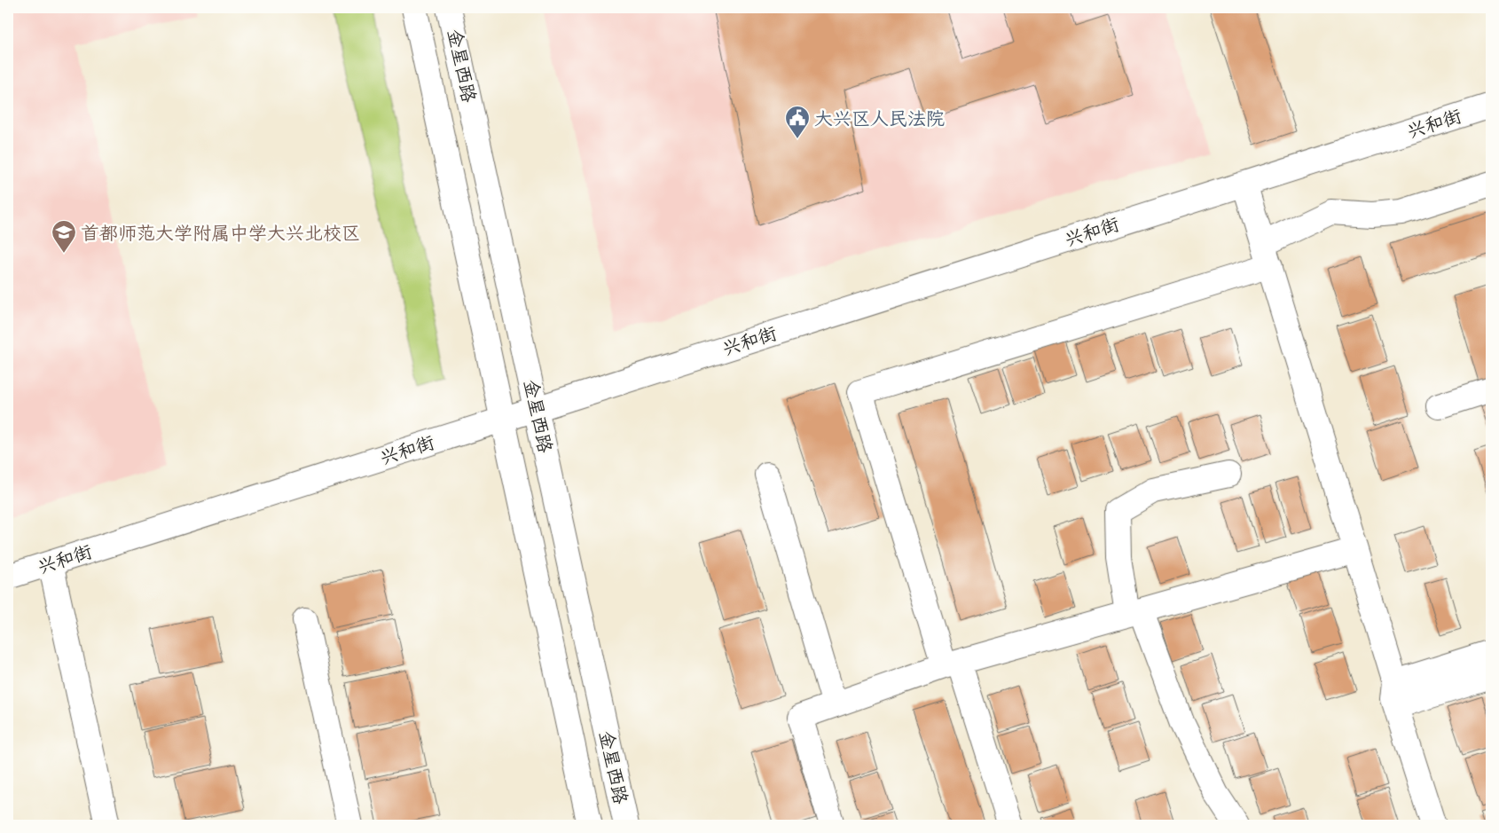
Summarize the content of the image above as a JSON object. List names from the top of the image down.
{
  "streets": {
    "main road": ["金星西路", "兴和街"]
  },
  "crossings": [
    ["金星西路", "兴和街"]
  ],
  "places": {
    "public building": ["大兴区人民法院"],
    "school or university": ["首都师范大学附属中学大兴北校区"]
  }
}
